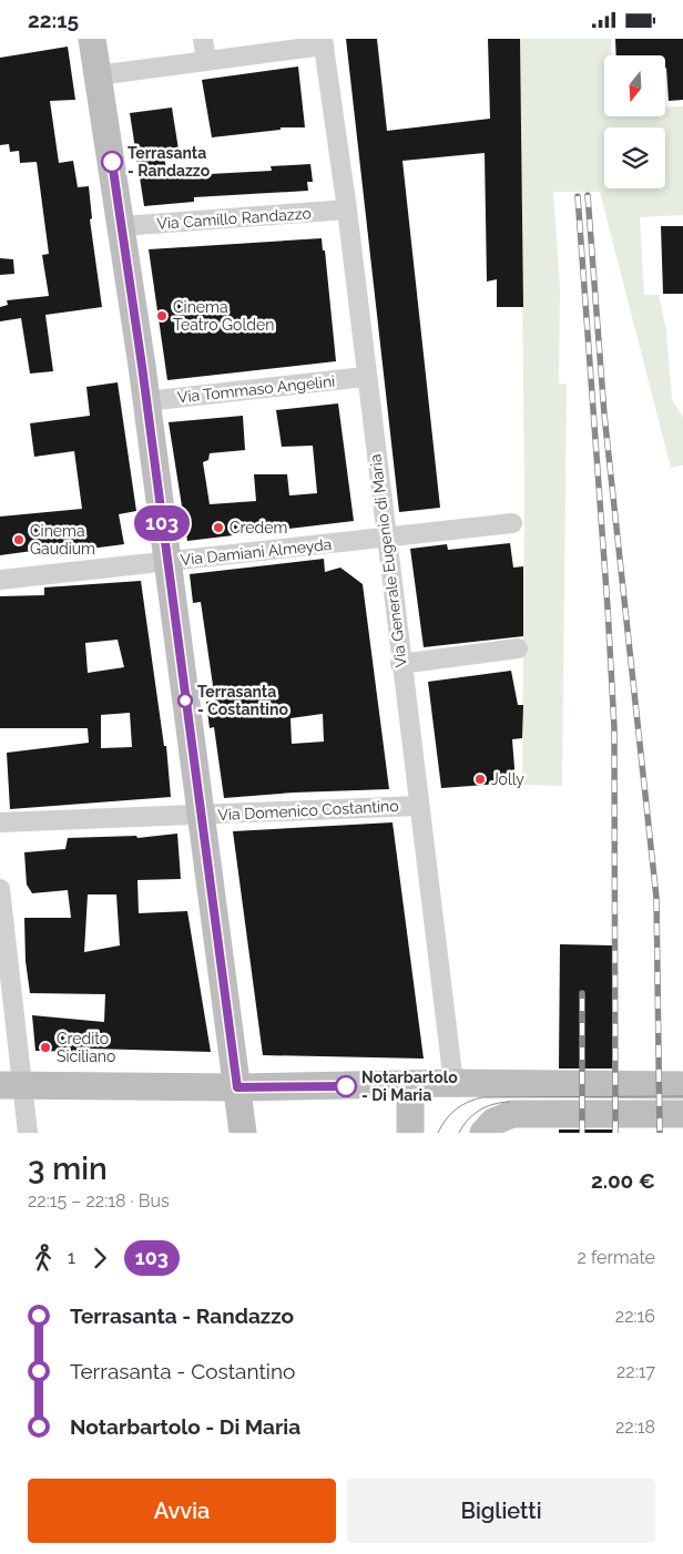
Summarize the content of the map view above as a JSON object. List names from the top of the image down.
{
  "streets": {
    "street": [
      "Via Camillo Randazzo",
      "Via Tommaso Angelini",
      "Via Damiani Almeyda",
      "Via Generale Eugenio di Maria",
      "Via Domenico Costantino"
    ]
  },
  "crossings": [
    ["Via Camillo Randazzo", "Via Generale Eugenio di Maria"],
    ["Via Tommaso Angelini", "Via Generale Eugenio di Maria"],
    ["Via Damiani Almeyda", "Via Generale Eugenio di Maria"],
    ["Via Generale Eugenio di Maria", "Via Domenico Costantino"]
  ],
  "places": [
    "Terrasanta - Randazzo",
    "Cinema Teatro Golden",
    "Credem",
    "Cinema Gaudium",
    "Terrasanta - Costantino",
    "Jolly",
    "Credito Siciliano",
    "Notarbartolo - Di Maria"
  ],
  "lines": ["bus line 103"],
  "north": "bottom",
  "page": {
    "status": "22:15",
    "on_map": "103",
    "heading": ["3 min", "22:15 – 22:18 · Bus", "2.00 €"],
    "legs": ["1", "103", "2 fermate"],
    "list": [
      {
        "name": "Terrasanta - Randazzo",
        "value": "22:16"
      },
      {
        "name": "Terrasanta - Costantino",
        "value": "22:17"
      },
      {
        "name": "Notarbartolo - Di Maria",
        "value": "22:18"
      }
    ],
    "buttons": ["Avvia", "Biglietti"]
  }
}
